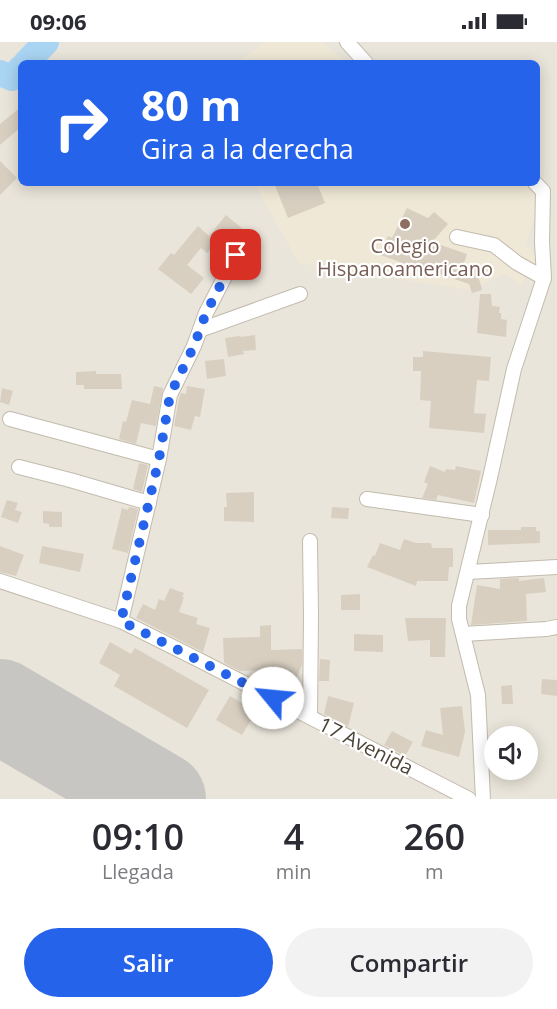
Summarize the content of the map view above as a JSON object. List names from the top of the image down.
{
  "streets": {
    "street": ["17 Avenida"]
  },
  "places": ["Colegio Hispanoamericano"],
  "page": {
    "status": "09:06",
    "turn": ["80 m", "Gira a la derecha"],
    "eta": [
      "09:10",
      "Llegada",
      "4",
      "min",
      "260",
      "m"
    ],
    "buttons": ["Salir", "Compartir"]
  }
}
